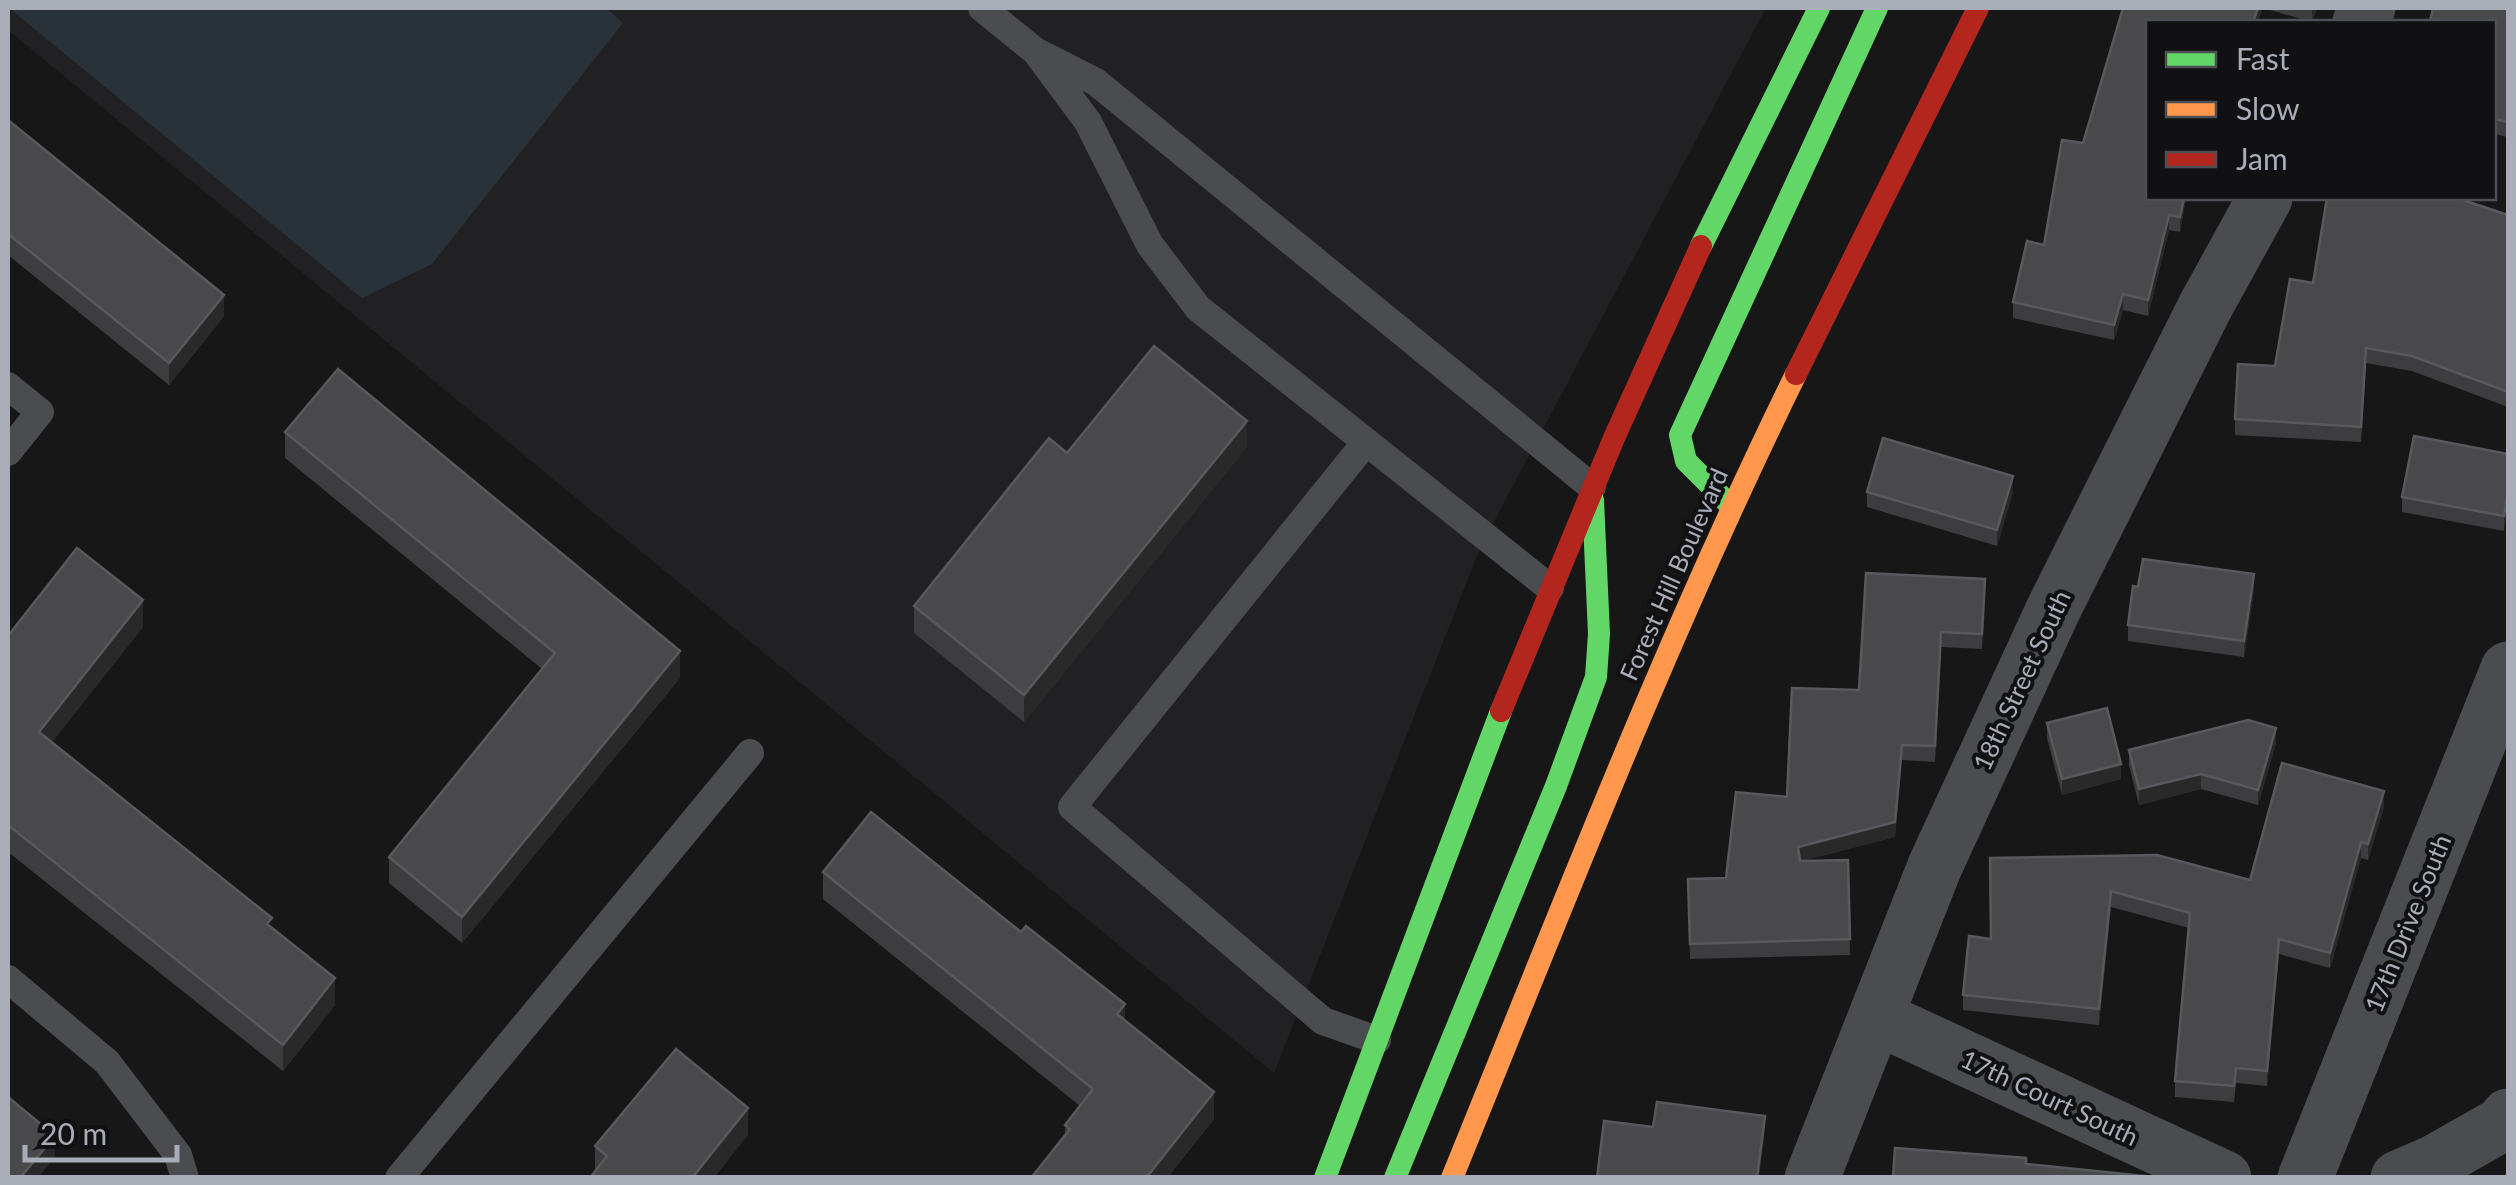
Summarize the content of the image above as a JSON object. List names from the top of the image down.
{
  "streets": {
    "main road": ["Forest Hill Boulevard"],
    "street": ["18th Street South", "17th Drive South", "17th Court South"]
  },
  "crossings": [
    ["18th Street South", "17th Court South"]
  ],
  "legend": ["Fast", "Slow", "Jam"],
  "scale_bar": "20 m"
}
